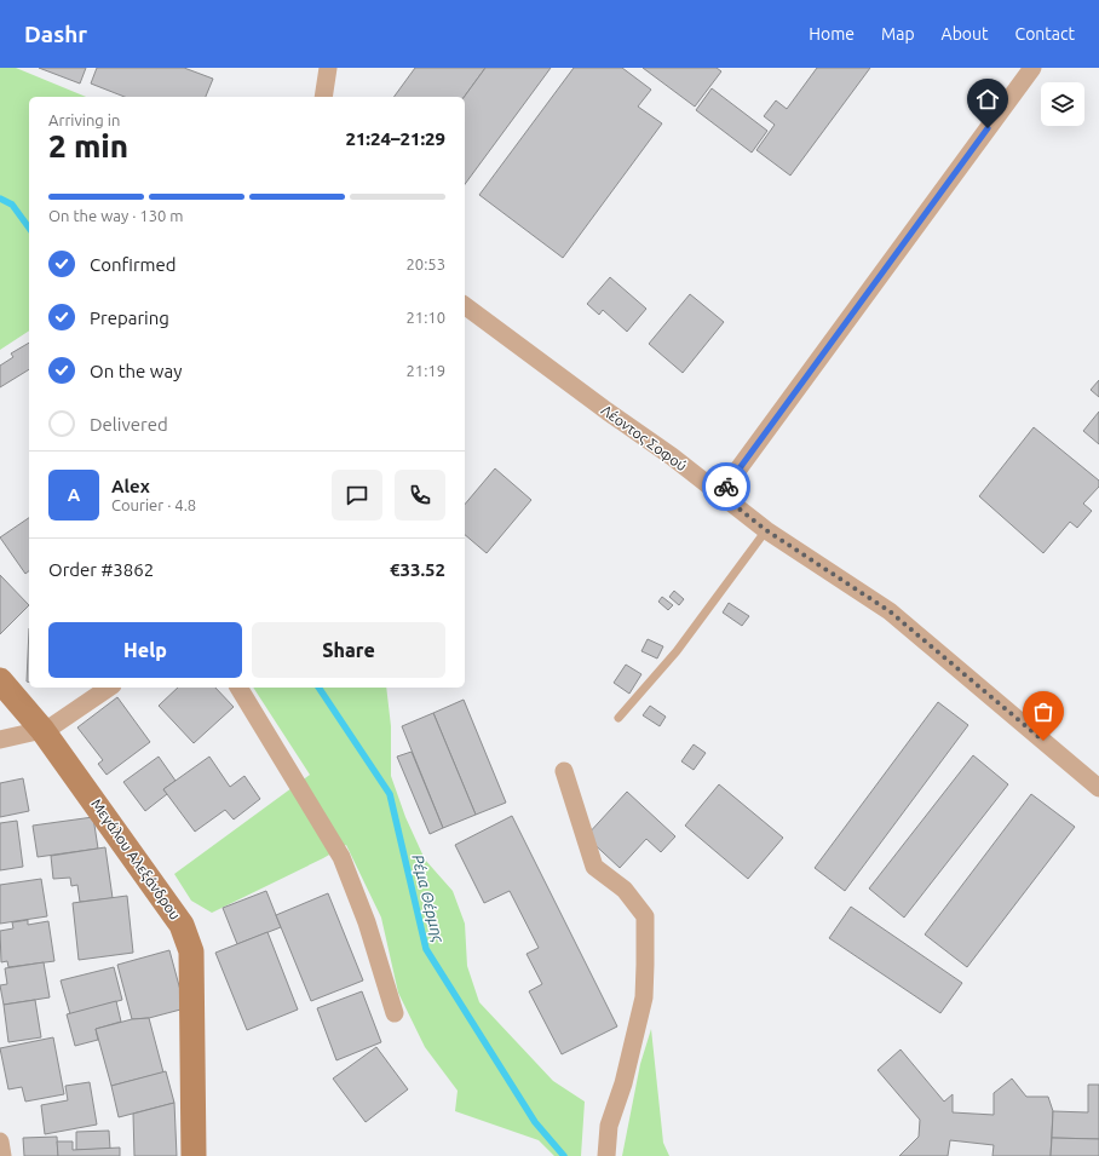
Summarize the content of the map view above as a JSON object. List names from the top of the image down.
{
  "streets": {
    "street": ["Λέοντος Σοφού", "Μεγάλου Αλεξάνδρου"]
  },
  "water": ["Ρέμα Θέρμης"],
  "page": {
    "header": "Dashr",
    "nav": [
      "Home",
      "Map",
      "About",
      "Contact"
    ],
    "heading": ["2 min", "Arriving in", "21:24–21:29"],
    "panel": [
      "Alex",
      "Courier · 4.8",
      "Order #3862",
      "€33.52"
    ],
    "bar": "On the way · 130 m",
    "list": [
      ["Confirmed", "20:53"],
      ["Preparing", "21:10"],
      ["On the way", "21:19"],
      "Delivered"
    ],
    "round": "A",
    "buttons": ["Help", "Share"]
  }
}
